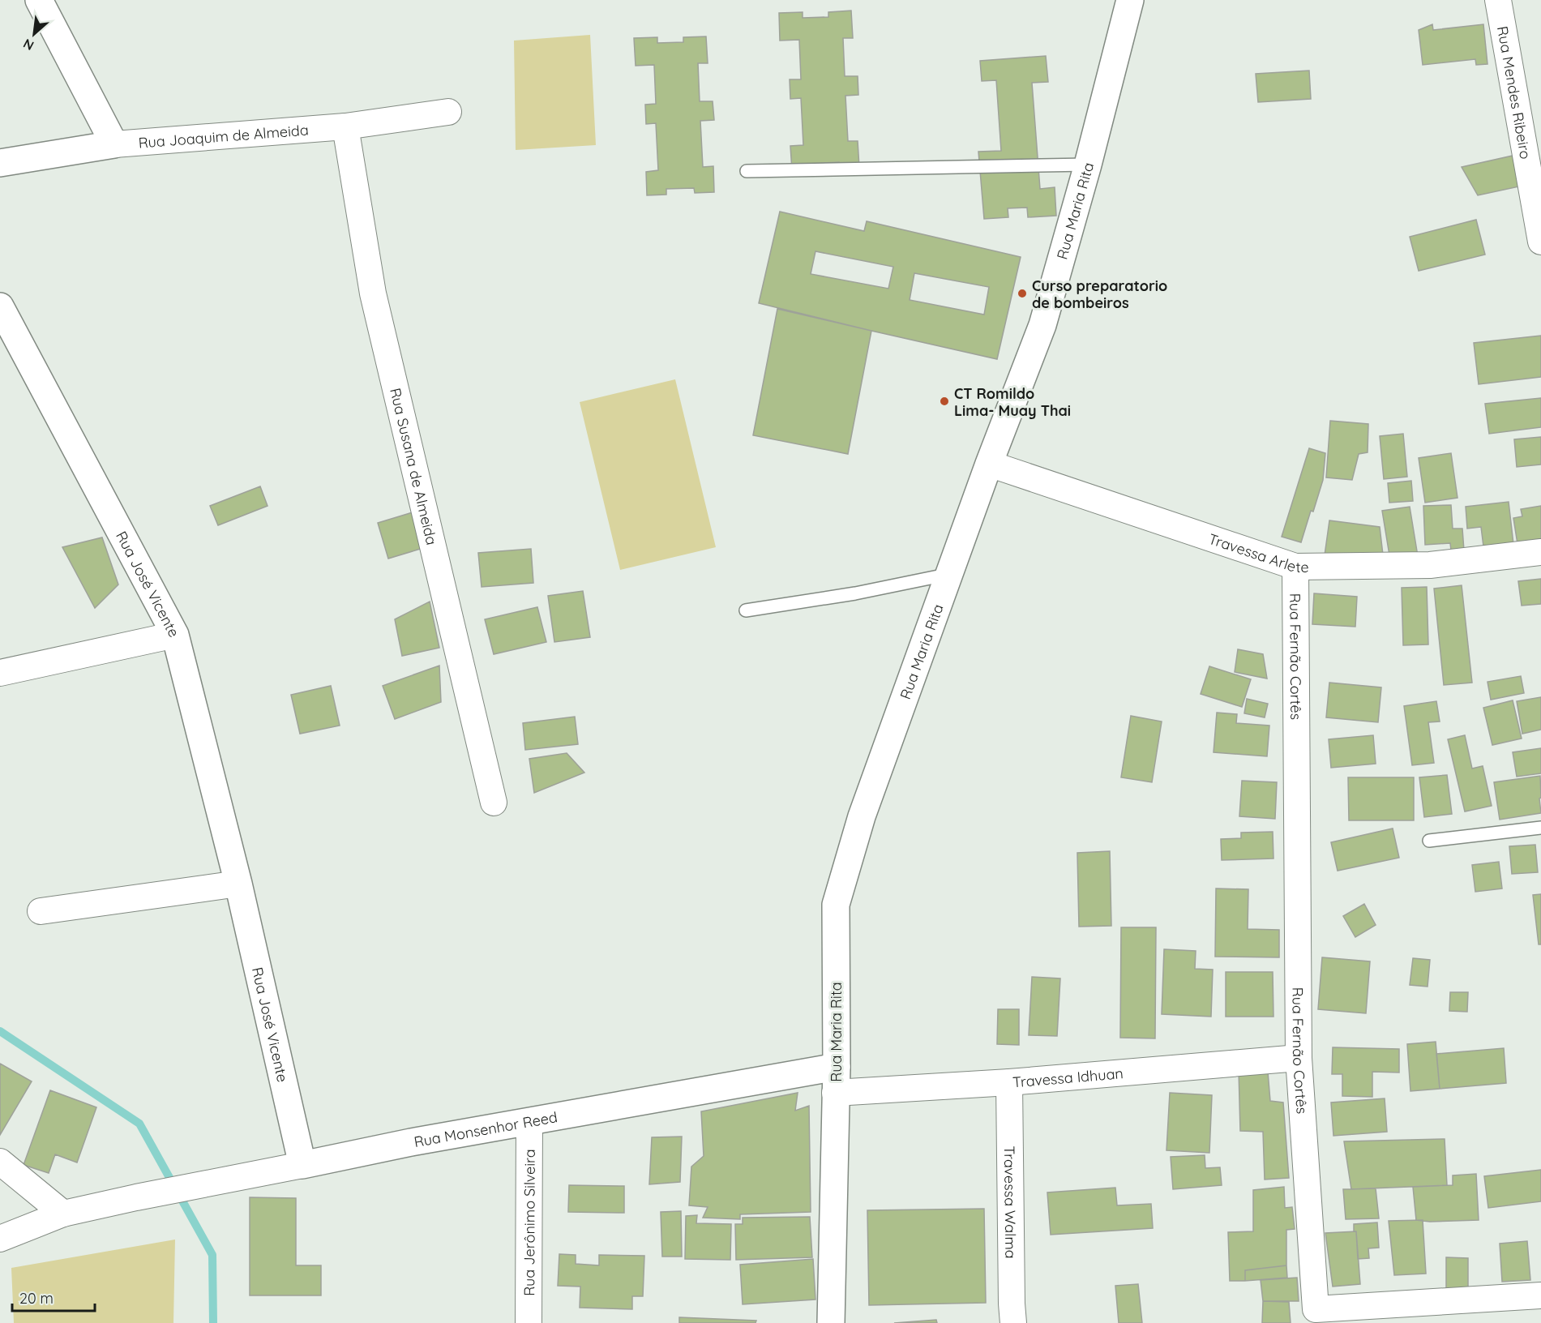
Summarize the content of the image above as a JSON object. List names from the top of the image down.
{
  "streets": {
    "street": [
      "Rua Mendes Ribeiro",
      "Rua Joaquim de Almeida",
      "Rua Maria Rita",
      "Rua Susana de Almeida",
      "Travessa Arlete",
      "Rua José Vicente",
      "Rua Fernão Cortês",
      "Travessa Idhuan",
      "Rua Monsenhor Reed",
      "Travessa Walma",
      "Rua Jerônimo Silveira"
    ]
  },
  "crossings": [
    ["Rua Joaquim de Almeida", "Rua Susana de Almeida"],
    ["Rua Maria Rita", "Travessa Arlete"],
    ["Rua Maria Rita", "Travessa Idhuan"],
    ["Rua Maria Rita", "Rua Monsenhor Reed"],
    ["Travessa Arlete", "Rua Fernão Cortês"],
    ["Rua José Vicente", "Rua Monsenhor Reed"],
    ["Rua Fernão Cortês", "Travessa Idhuan"],
    ["Travessa Idhuan", "Rua Monsenhor Reed"],
    ["Travessa Idhuan", "Travessa Walma"],
    ["Rua Monsenhor Reed", "Rua Jerônimo Silveira"]
  ],
  "places": ["Curso preparatorio de bombeiros", "CT Romildo Lima- Muay Thai"],
  "scale_bar": "20 m",
  "north": "bottom left"
}
